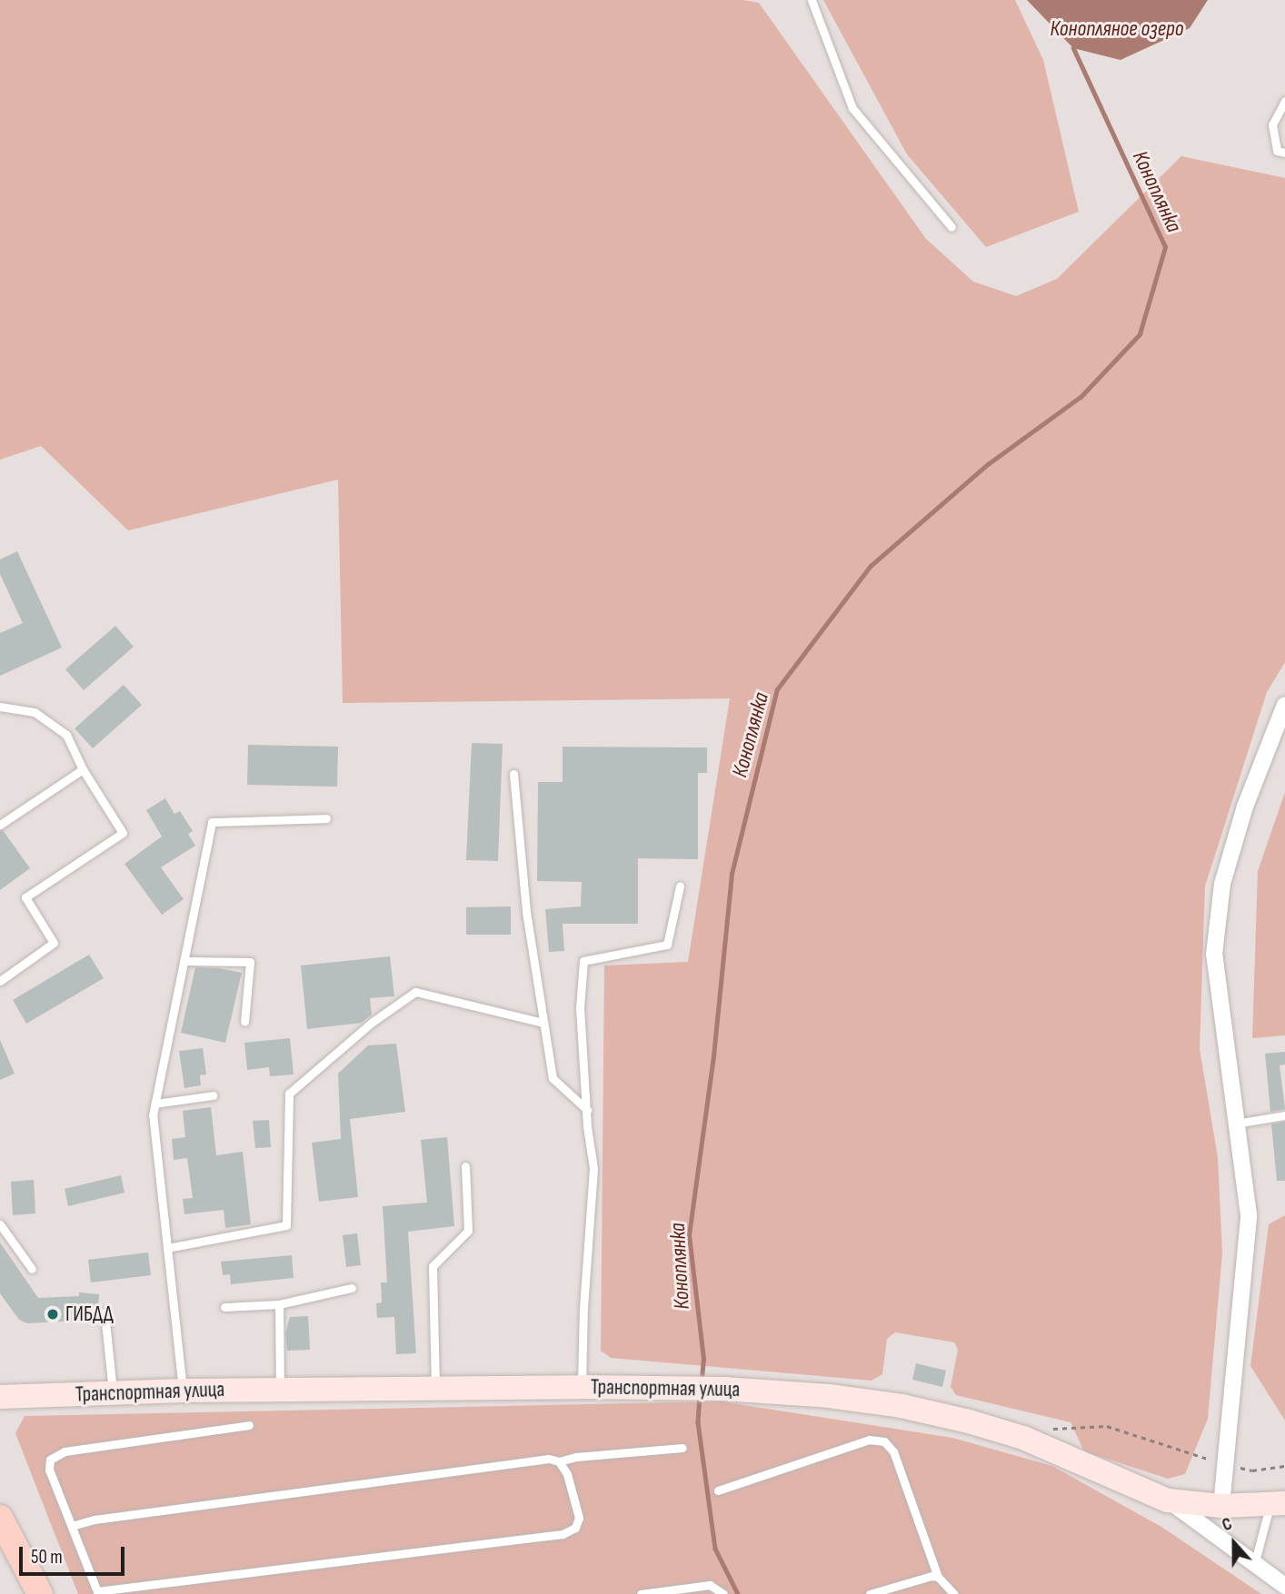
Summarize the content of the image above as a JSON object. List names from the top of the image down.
{
  "streets": {
    "main road": ["Транспортная улица"]
  },
  "water": ["Конопляное озеро", "Коноплянка"],
  "places": ["ГИБДД"],
  "scale_bar": "50 m",
  "north": "top"
}
